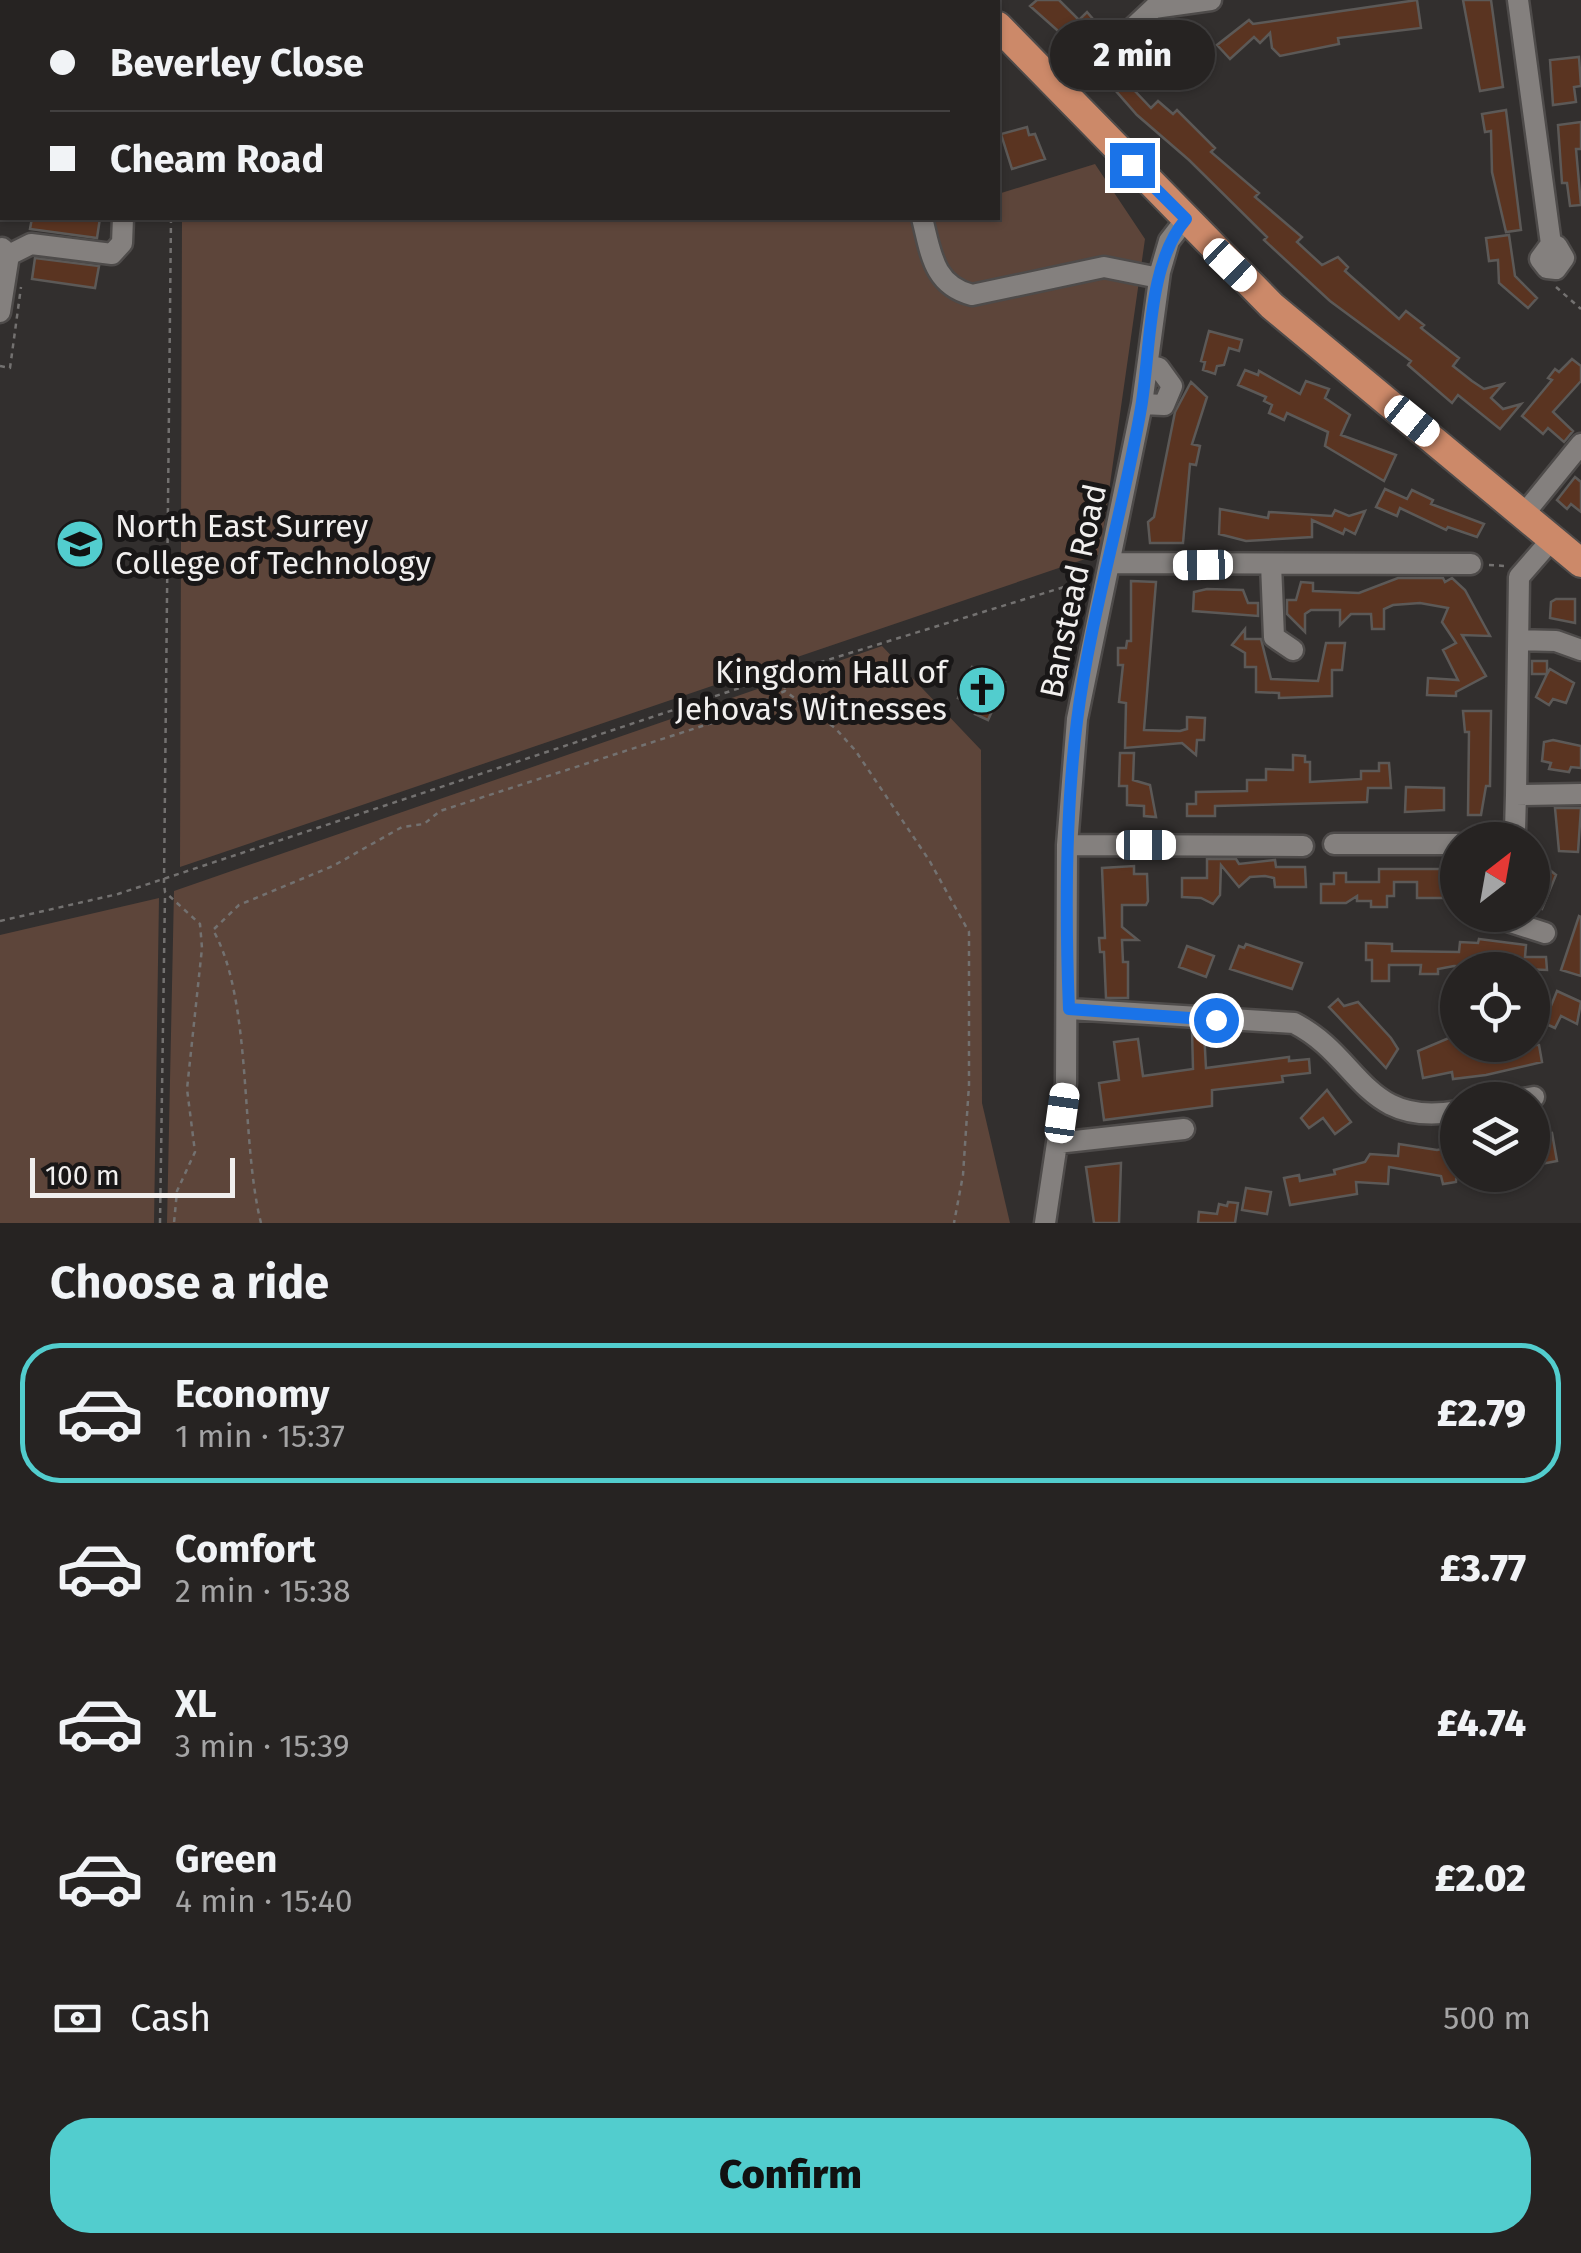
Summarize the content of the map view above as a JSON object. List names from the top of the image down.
{
  "streets": {
    "street": ["Banstead Road"]
  },
  "places": {
    "school or university": ["North East Surrey College of Technology"],
    "church": ["Kingdom Hall of Jehova's Witnesses"]
  },
  "scale_bar": "100 m",
  "north": "top right",
  "page": {
    "banner": ["Beverley Close", "Cheam Road"],
    "bubble": "2 min",
    "scale": "100 m",
    "heading": "Choose a ride",
    "list": [
      {
        "name": "Economy",
        "note": "1 min · 15:37",
        "value": "£2.79"
      },
      {
        "name": "Comfort",
        "note": "2 min · 15:38",
        "value": "£3.77"
      },
      {
        "name": "XL",
        "note": "3 min · 15:39",
        "value": "£4.74"
      },
      {
        "name": "Green",
        "note": "4 min · 15:40",
        "value": "£2.02"
      }
    ],
    "pay": ["Cash", "500 m"],
    "buttons": "Confirm"
  }
}
